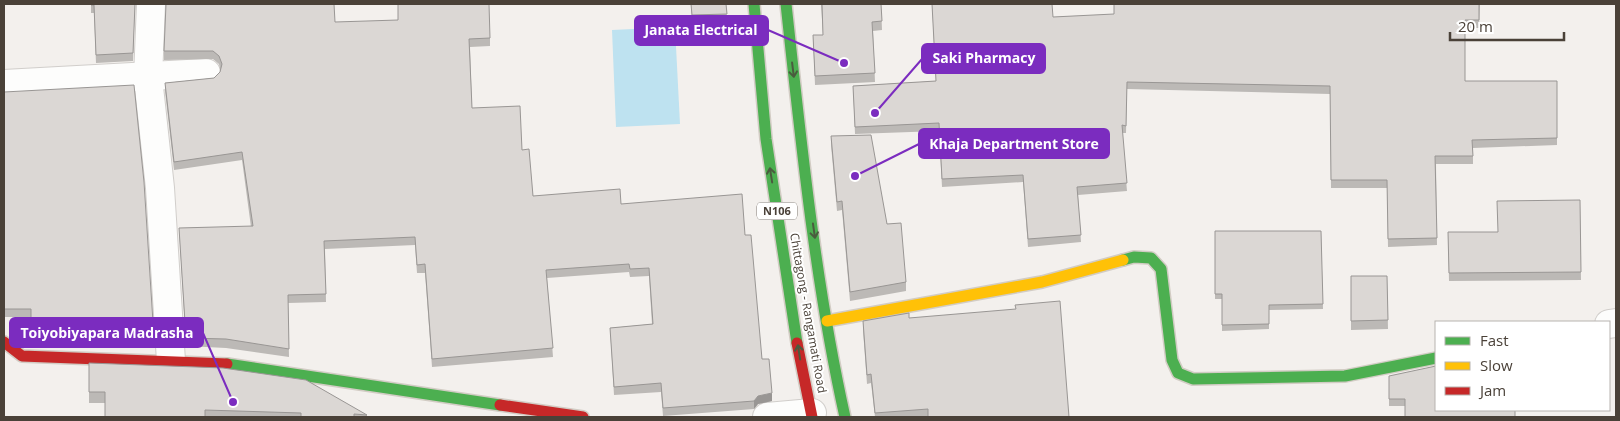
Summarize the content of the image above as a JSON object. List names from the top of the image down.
{
  "streets": {
    "main road": ["N106", "Chittagong - Rangamati Road"]
  },
  "places": [
    "Janata Electrical",
    "Saki Pharmacy",
    "Khaja Department Store",
    "Toiyobiyapara Madrasha"
  ],
  "legend": ["Fast", "Slow", "Jam"],
  "scale_bar": "20 m"
}
